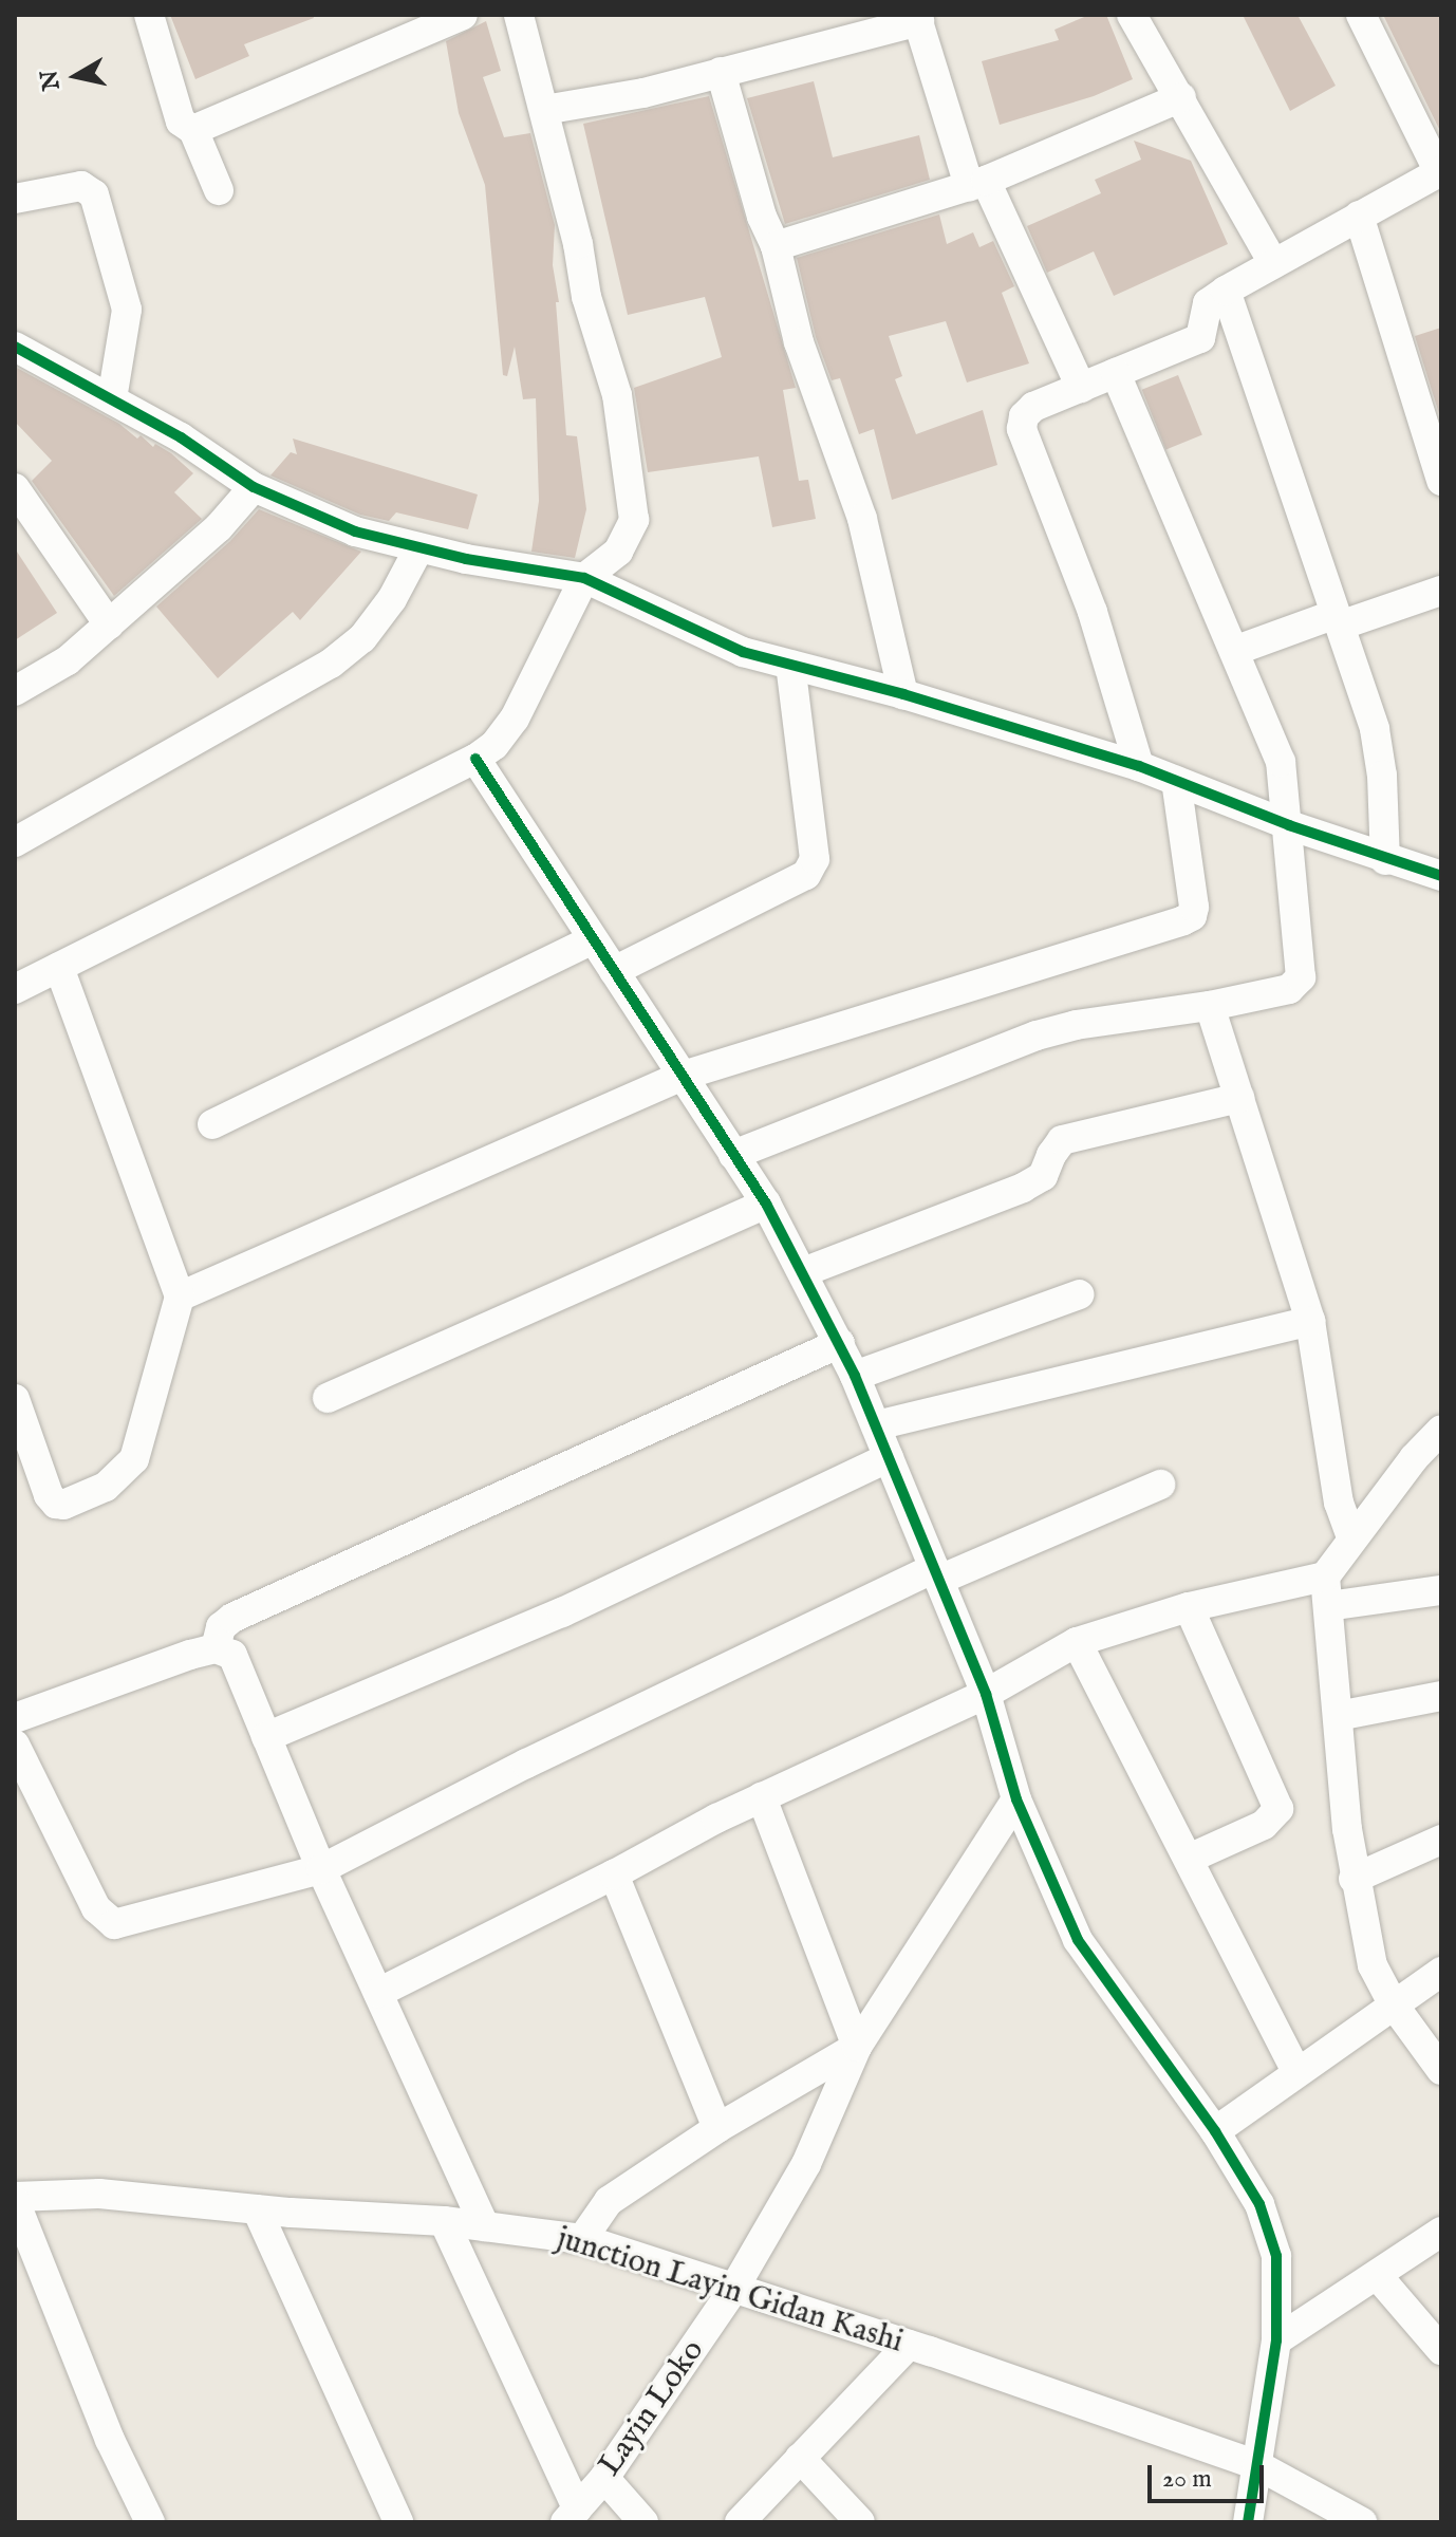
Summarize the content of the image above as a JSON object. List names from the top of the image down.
{
  "streets": {
    "street": ["junction Layin Gidan Kashi", "Layin Loko"]
  },
  "crossings": [
    ["junction Layin Gidan Kashi", "Layin Loko"]
  ],
  "scale_bar": "20 m",
  "north": "left"
}
